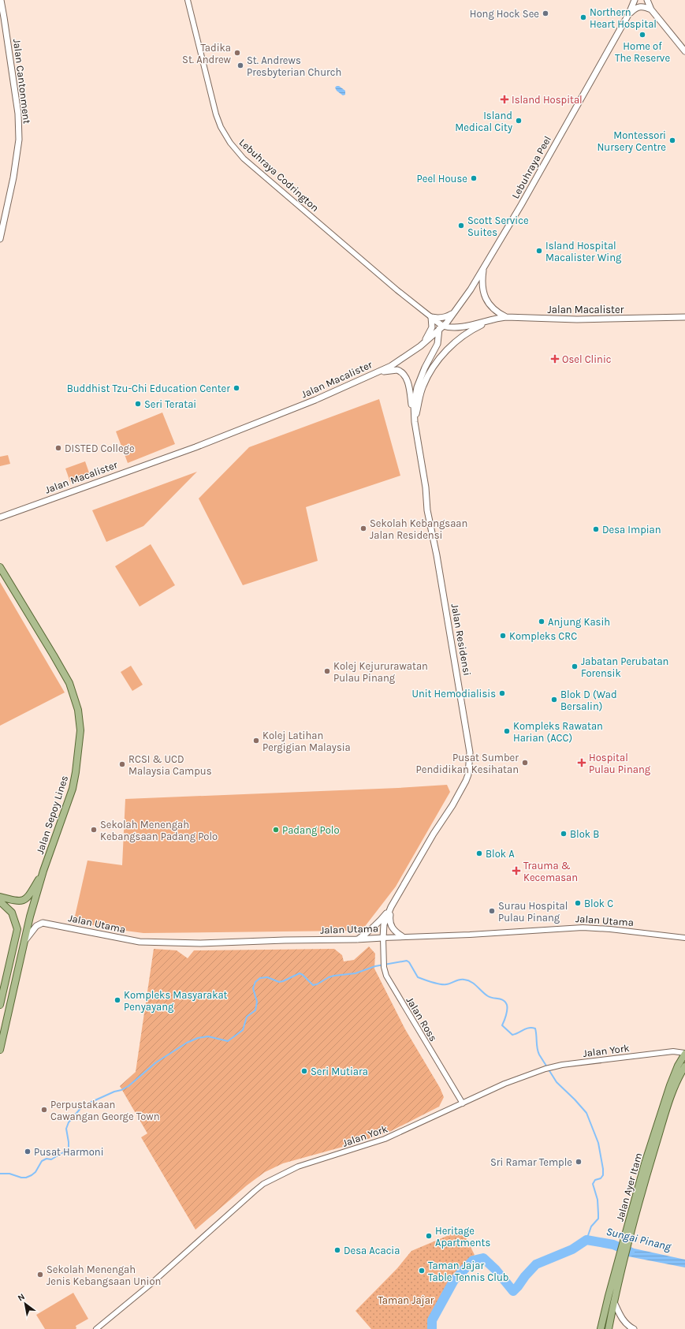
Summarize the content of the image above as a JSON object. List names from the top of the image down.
{
  "streets": {
    "main road": [
      "Jalan Cantonment",
      "Lebuhraya Peel",
      "Lebuhraya Codrington",
      "Jalan Macalister",
      "Jalan Residensi",
      "Jalan Sepoy Lines",
      "Jalan Utama",
      "Jalan Ayer Itam"
    ],
    "street": ["Jalan Ross", "Jalan York"]
  },
  "crossings": [
    ["Lebuhraya Peel", "Lebuhraya Codrington"],
    ["Lebuhraya Peel", "Jalan Macalister"],
    ["Lebuhraya Peel", "Jalan Residensi"],
    ["Lebuhraya Codrington", "Jalan Macalister"],
    ["Lebuhraya Codrington", "Jalan Residensi"],
    ["Jalan Macalister", "Jalan Residensi"],
    ["Jalan Residensi", "Jalan Utama"],
    ["Jalan Residensi", "Jalan Ross"],
    ["Jalan Sepoy Lines", "Jalan Utama"],
    ["Jalan Utama", "Jalan Ross"],
    ["Jalan Ross", "Jalan York"],
    ["Jalan York", "Jalan Ayer Itam"]
  ],
  "water": ["Sungai Pinang"],
  "parks": ["Taman Jajar"],
  "places": {
    "other": [
      "Hong Hock See",
      "Northern Heart Hospital",
      "Home of The Reserve",
      "Tadika St. Andrew",
      "St. Andrews Presbyterian Church",
      "Island Medical City",
      "Montessori Nursery Centre",
      "Peel House",
      "Scott Service Suites",
      "Island Hospital Macalister Wing",
      "Buddhist Tzu-Chi Education Center",
      "Seri Teratai",
      "DISTED College",
      "Sekolah Kebangsaan Jalan Residensi",
      "Desa Impian",
      "Anjung Kasih",
      "Kompleks CRC",
      "Jabatan Perubatan Forensik",
      "Kolej Kejururawatan Pulau Pinang",
      "Unit Hemodialisis",
      "Blok D (Wad Bersalin)",
      "Kompleks Rawatan Harian (ACC)",
      "Kolej Latihan Pergigian Malaysia",
      "Pusat Sumber Pendidikan Kesihatan",
      "RCSI & UCD Malaysia Campus",
      "Sekolah Menengah Kebangsaan Padang Polo",
      "Padang Polo",
      "Blok B",
      "Blok A",
      "Blok C",
      "Surau Hospital Pulau Pinang",
      "Kompleks Masyarakat Penyayang",
      "Seri Mutiara",
      "Perpustakaan Cawangan George Town",
      "Pusat Harmoni",
      "Sri Ramar Temple",
      "Heritage Apartments",
      "Desa Acacia",
      "Taman Jajar Table Tennis Club",
      "Sekolah Menengah Jenis Kebangsaan Union"
    ],
    "health": [
      "Island Hospital",
      "Osel Clinic",
      "Hospital Pulau Pinang",
      "Trauma & Kecemasan"
    ]
  },
  "north": "top left"
}
